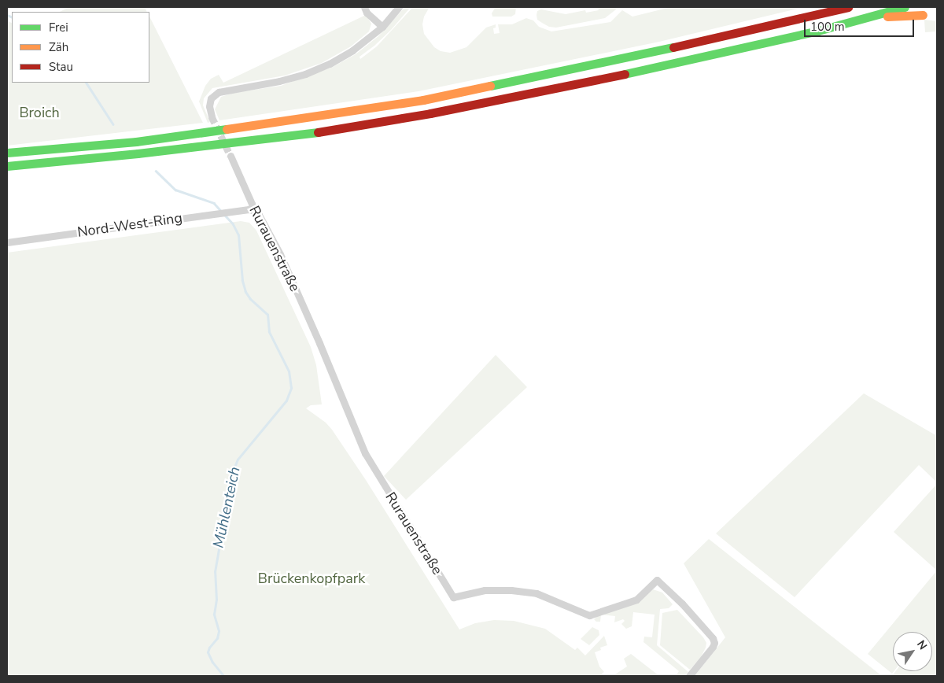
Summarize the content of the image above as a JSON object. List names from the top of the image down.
{
  "streets": {
    "street": ["Nord-West-Ring", "Rurauenstraße"]
  },
  "crossings": [
    ["Nord-West-Ring", "Rurauenstraße"]
  ],
  "water": ["Mühlenteich"],
  "parks": ["Broich", "Brückenkopfpark"],
  "legend": ["Frei", "Zäh", "Stau"],
  "scale_bar": "100 m",
  "north": "top right"
}
